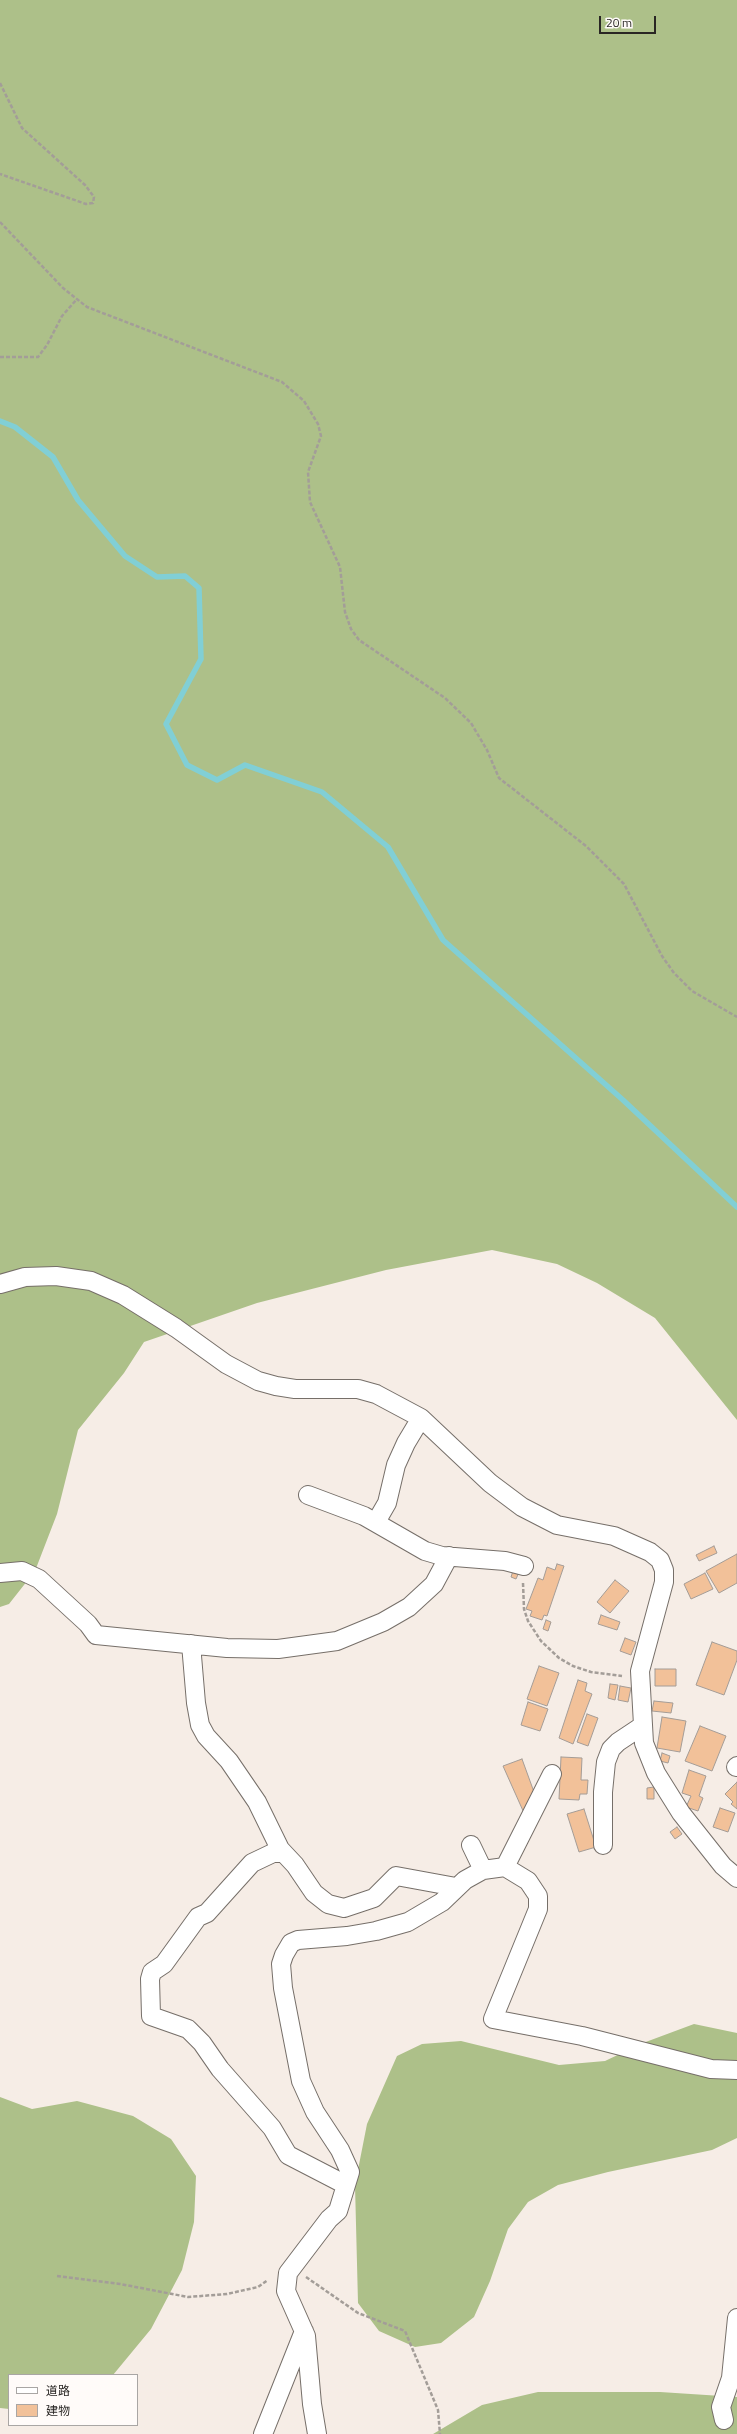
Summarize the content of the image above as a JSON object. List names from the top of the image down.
{
  "legend": ["道路", "建物"],
  "scale_bar": "20 m"
}
